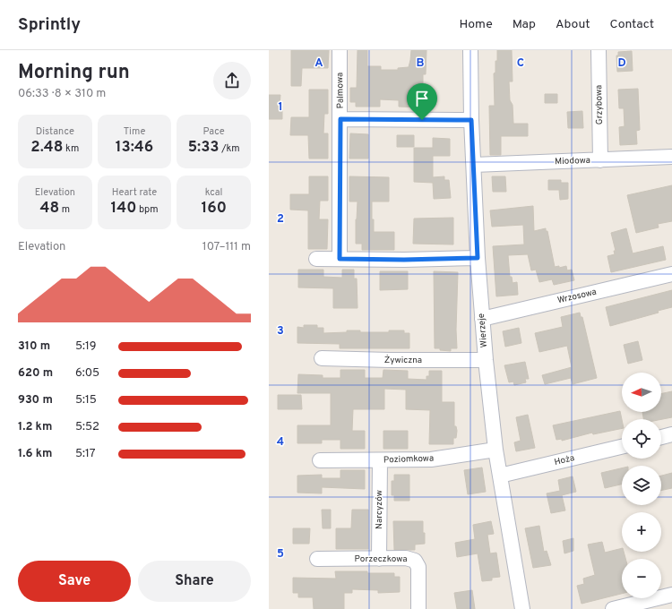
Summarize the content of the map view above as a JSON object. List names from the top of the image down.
{
  "streets": {
    "street": [
      "Palmowa",
      "Grzybowa",
      "Miodowa",
      "Wrzosowa",
      "Wierzeje",
      "Żywiczna",
      "Poziomkowa",
      "Hoża",
      "Narcyzów",
      "Porzeczkowa"
    ]
  },
  "crossings": [
    ["Grzybowa", "Miodowa"],
    ["Miodowa", "Wierzeje"],
    ["Wrzosowa", "Wierzeje"],
    ["Wierzeje", "Żywiczna"],
    ["Wierzeje", "Poziomkowa"],
    ["Wierzeje", "Hoża"],
    ["Poziomkowa", "Narcyzów"],
    ["Narcyzów", "Porzeczkowa"]
  ],
  "north": "left",
  "page": {
    "header": "Sprintly",
    "nav": [
      "Home",
      "Map",
      "About",
      "Contact"
    ],
    "heading": ["Morning run", "06:33 · 8 × 310 m"],
    "stats": [
      ["Distance", "2.48 km"],
      ["Time", "13:46"],
      ["Pace", "5:33 /km"],
      ["Elevation", "48 m"],
      ["Heart rate", "140 bpm"],
      ["kcal", "160"]
    ],
    "chart": ["Elevation", "107–111 m"],
    "list": [
      {
        "name": "310 m",
        "note": "5:19"
      },
      {
        "name": "620 m",
        "note": "6:05"
      },
      {
        "name": "930 m",
        "note": "5:15"
      },
      {
        "name": "1.2 km",
        "note": "5:52"
      },
      {
        "name": "1.6 km",
        "note": "5:17"
      }
    ],
    "map_buttons": ["+", "−"],
    "buttons": ["Save", "Share"]
  },
  "grid": {
    "columns": [
      "A",
      "B",
      "C",
      "D"
    ],
    "rows": [
      "1",
      "2",
      "3",
      "4",
      "5"
    ]
  }
}
